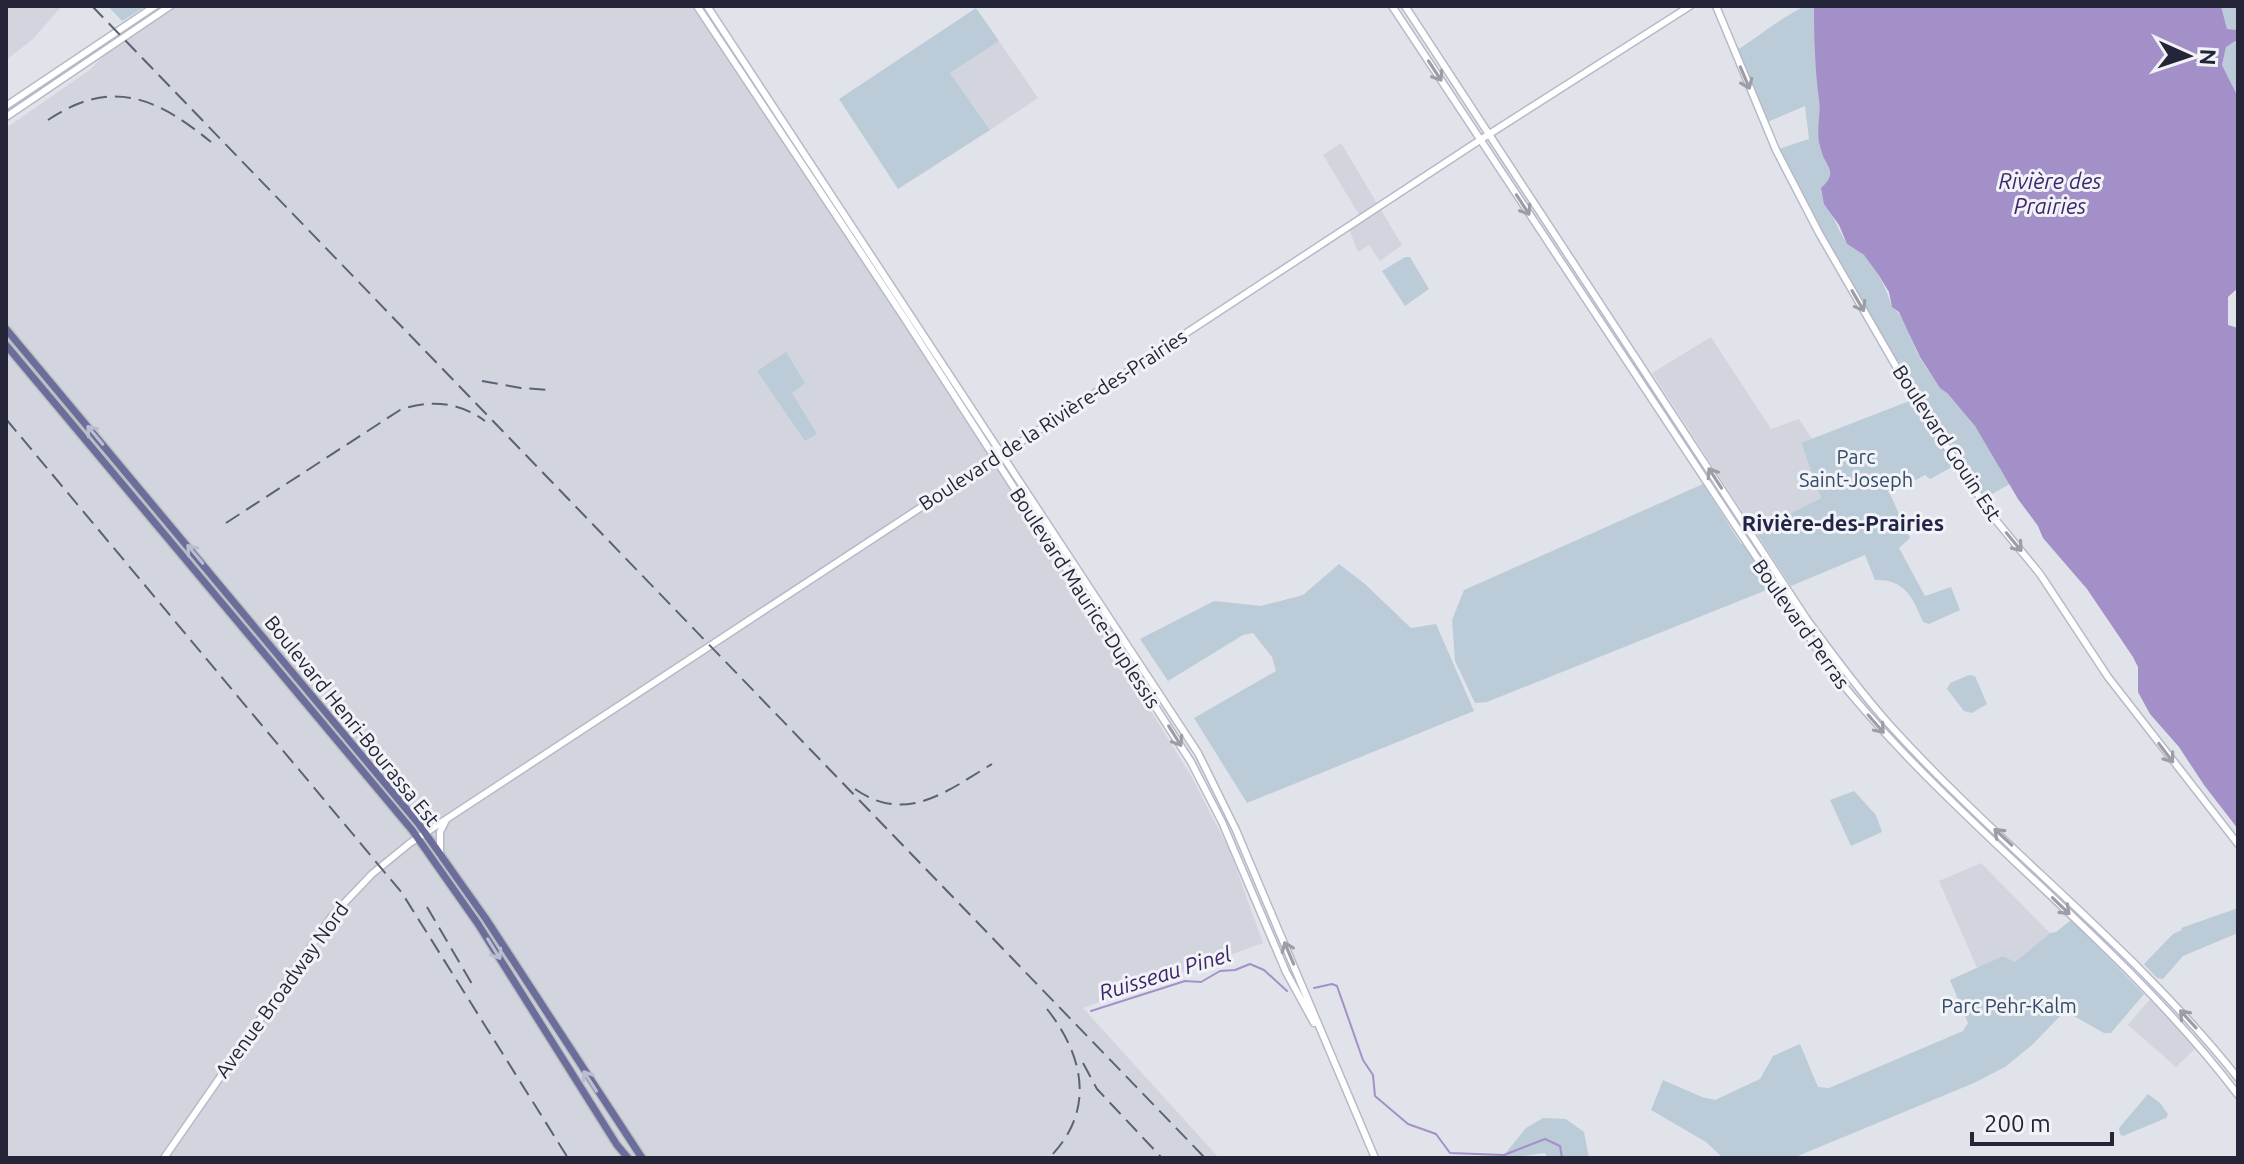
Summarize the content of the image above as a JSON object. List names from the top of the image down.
{
  "streets": {
    "main road": ["Boulevard Henri-Bourassa Est"],
    "street": [
      "Boulevard de la Rivière-des-Prairies",
      "Boulevard Gouin Est",
      "Boulevard Maurice-Duplessis",
      "Boulevard Perras",
      "Avenue Broadway Nord"
    ]
  },
  "crossings": [
    ["Boulevard de la Rivière-des-Prairies", "Boulevard Maurice-Duplessis"],
    ["Boulevard de la Rivière-des-Prairies", "Boulevard Perras"],
    ["Boulevard de la Rivière-des-Prairies", "Boulevard Henri-Bourassa Est"],
    ["Boulevard de la Rivière-des-Prairies", "Avenue Broadway Nord"],
    ["Boulevard Henri-Bourassa Est", "Avenue Broadway Nord"]
  ],
  "one_way": ["Boulevard Gouin Est"],
  "districts": ["Rivière-des-Prairies"],
  "water": ["Rivière des Prairies", "Ruisseau Pinel"],
  "parks": ["Parc Saint-Joseph", "Parc Pehr-Kalm"],
  "scale_bar": "200 m",
  "north": "right"
}
